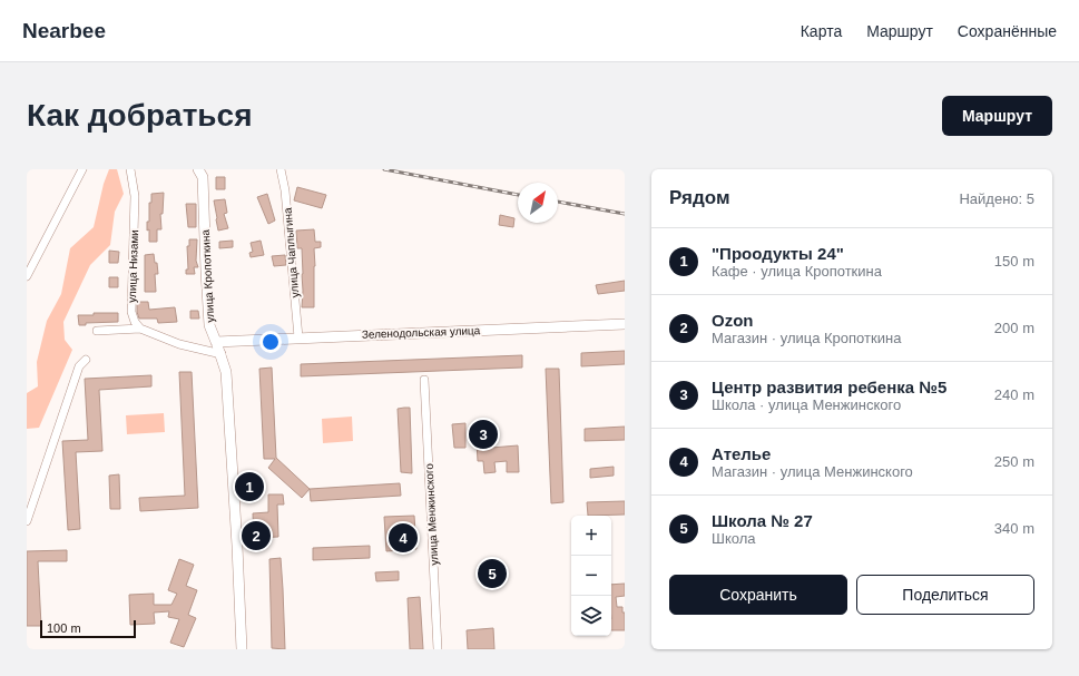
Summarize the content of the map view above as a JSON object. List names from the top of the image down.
{
  "streets": {
    "street": [
      "улица Чаплыгина",
      "улица Низами",
      "улица Кропоткина",
      "Зеленодольская улица",
      "улица Менжинского"
    ]
  },
  "crossings": [
    ["улица Чаплыгина", "Зеленодольская улица"],
    ["улица Кропоткина", "Зеленодольская улица"]
  ],
  "scale_bar": "100 m",
  "north": "top right",
  "page": {
    "header": "Nearbee",
    "nav": ["Карта", "Маршрут", "Сохранённые"],
    "buttons": [
      "Маршрут",
      ["Сохранить", "Поделиться"]
    ],
    "title": "Как добраться",
    "heading": ["Рядом", "Найдено: 5"],
    "list": [
      {
        "mark": "1",
        "name": "\"Проодукты 24\"",
        "note": "Кафе · улица Кропоткина",
        "value": "150 m"
      },
      {
        "mark": "2",
        "name": "Ozon",
        "note": "Магазин · улица Кропоткина",
        "value": "200 m"
      },
      {
        "mark": "3",
        "name": "Центр развития ребенка №5",
        "note": "Школа · улица Менжинского",
        "value": "240 m"
      },
      {
        "mark": "4",
        "name": "Ателье",
        "note": "Магазин · улица Менжинского",
        "value": "250 m"
      },
      {
        "mark": "5",
        "name": "Школа № 27",
        "note": "Школа",
        "value": "340 m"
      }
    ],
    "pins": [
      "3",
      "1",
      "2",
      "4",
      "5"
    ],
    "map_buttons": ["+", "−"],
    "scale": "100 m"
  }
}
